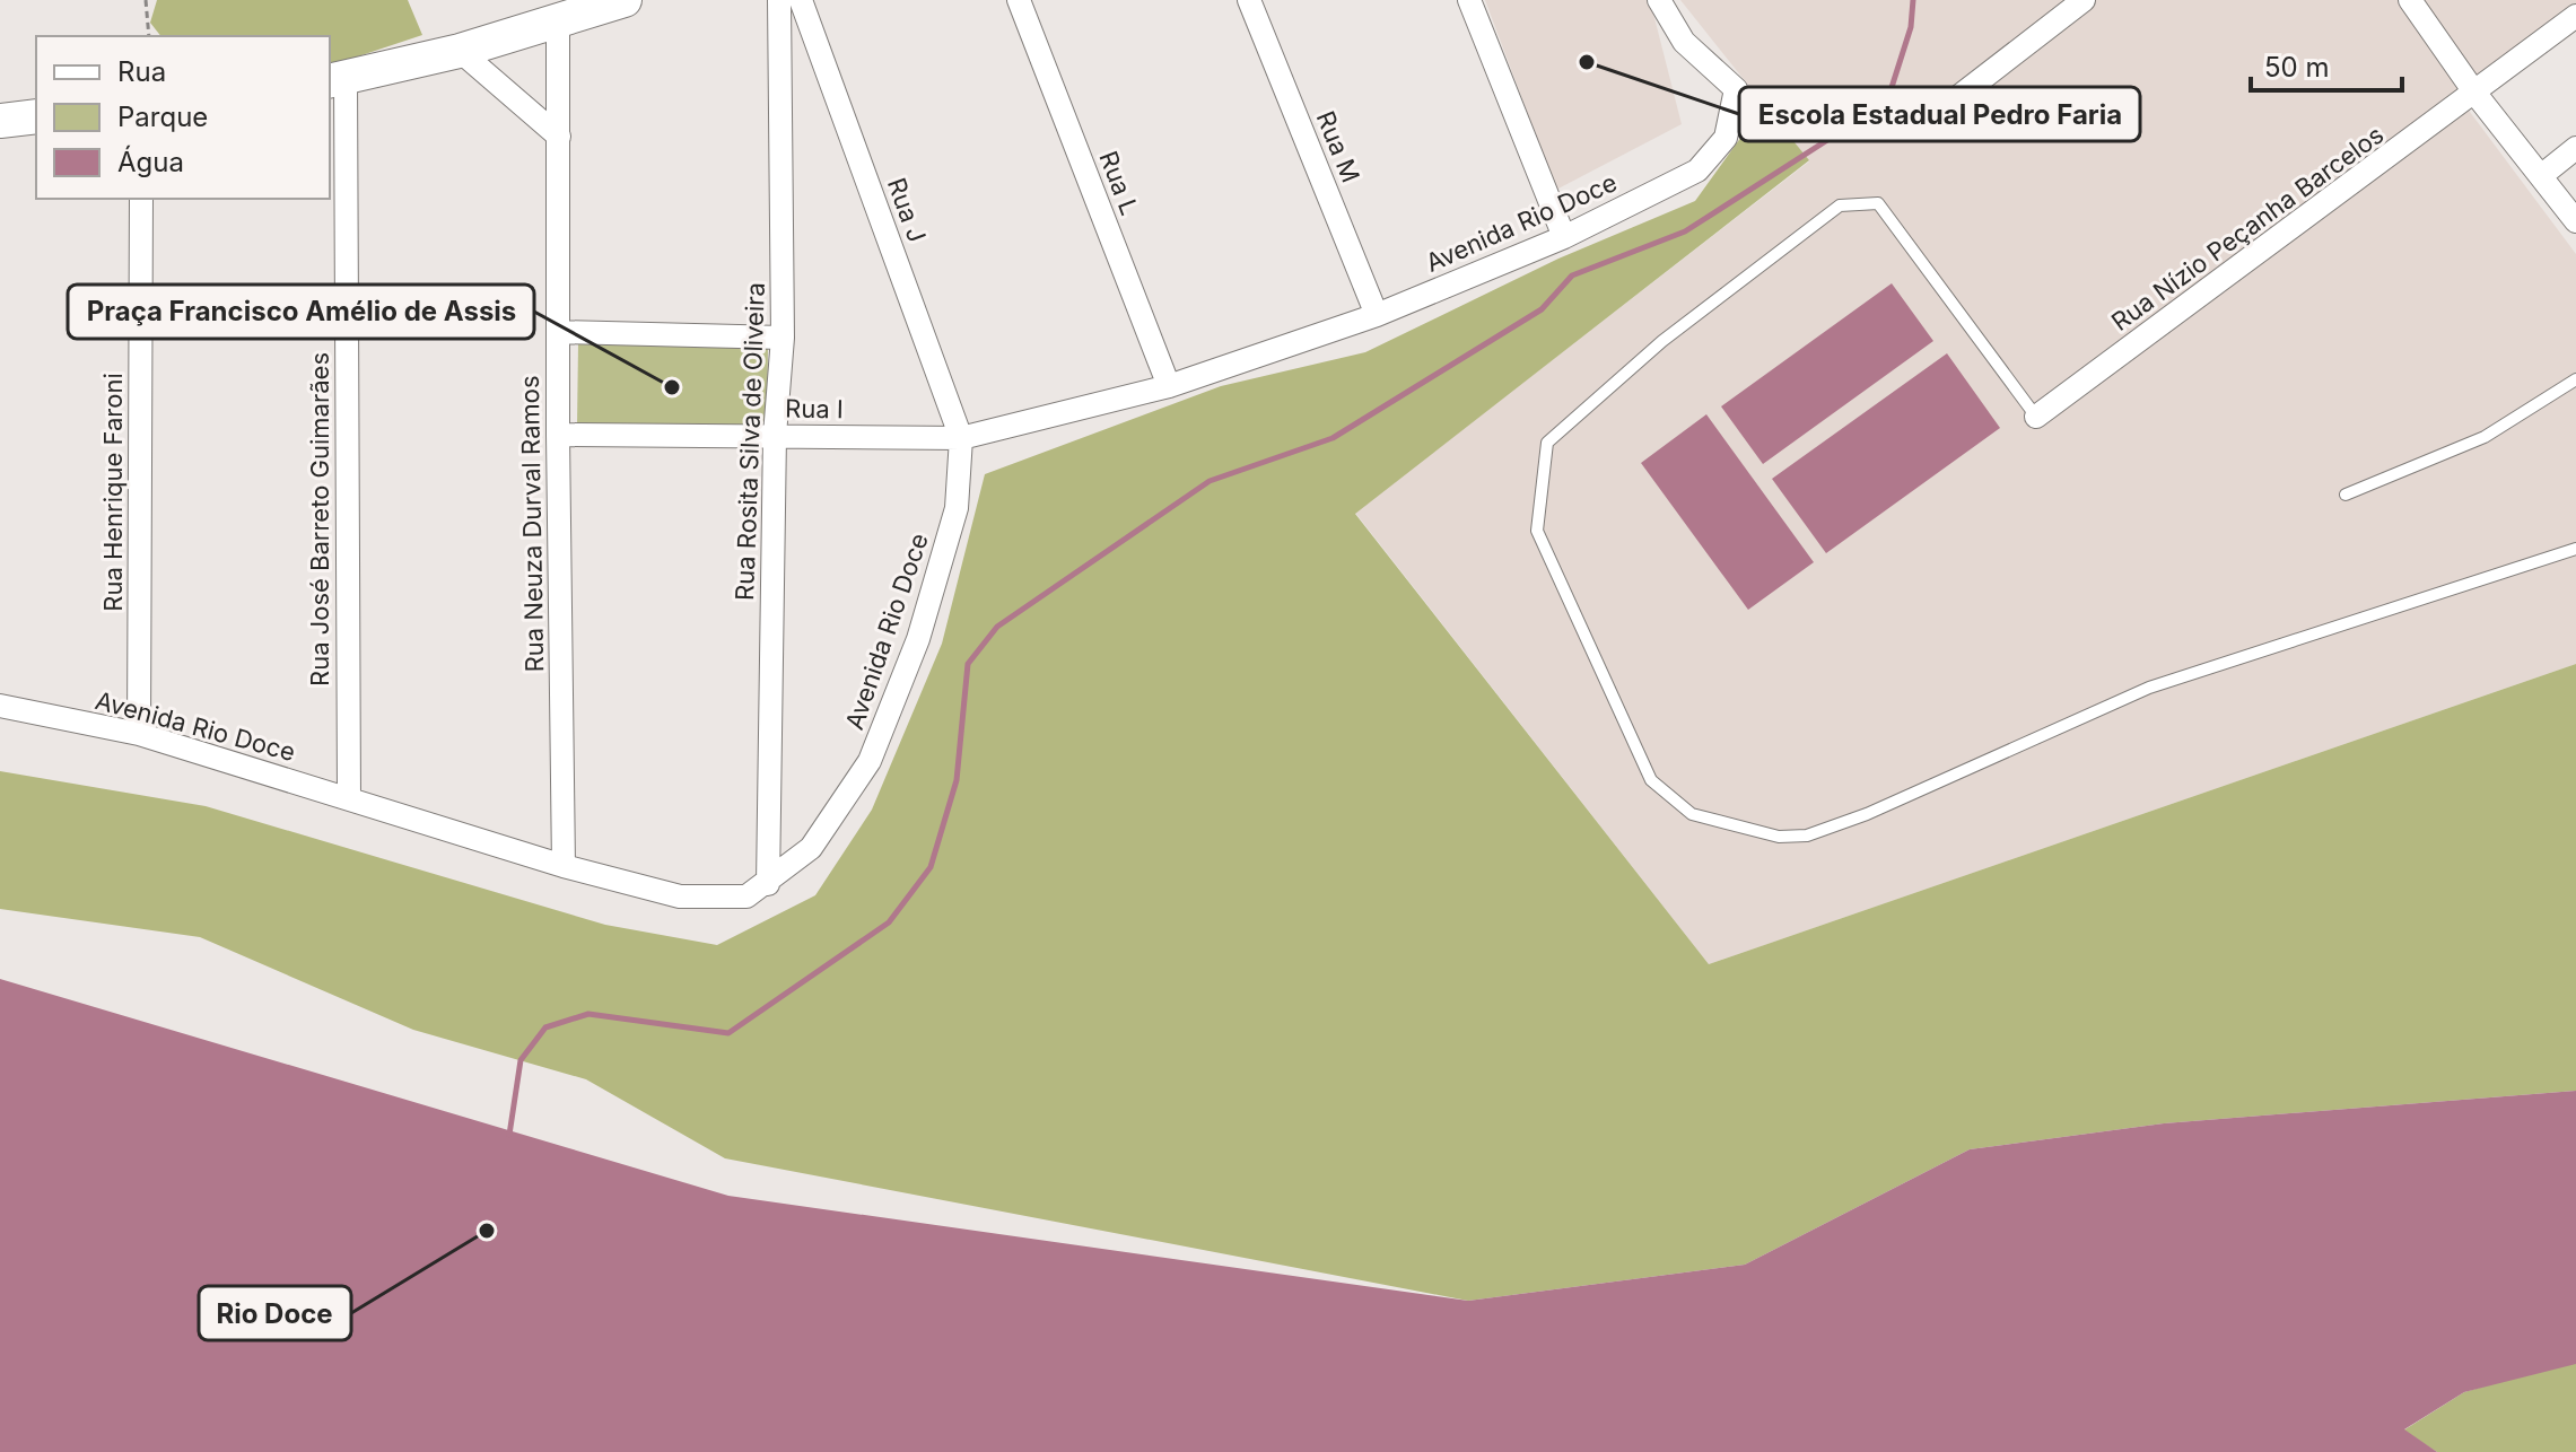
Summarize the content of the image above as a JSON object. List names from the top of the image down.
{
  "streets": {
    "street": [
      "Rua M",
      "Rua L",
      "Rua J",
      "Avenida Rio Doce",
      "Rua Nízio Peçanha Barcelos",
      "Rua I",
      "Rua Rosita Silva de Oliveira",
      "Rua Henrique Faroni",
      "Rua José Barreto Guimarães",
      "Rua Neuza Durval Ramos"
    ]
  },
  "crossings": [
    ["Rua M", "Avenida Rio Doce"],
    ["Rua L", "Avenida Rio Doce"],
    ["Rua J", "Avenida Rio Doce"],
    ["Rua J", "Rua I"],
    ["Avenida Rio Doce", "Rua I"],
    ["Avenida Rio Doce", "Rua Rosita Silva de Oliveira"],
    ["Avenida Rio Doce", "Rua Henrique Faroni"],
    ["Avenida Rio Doce", "Rua José Barreto Guimarães"],
    ["Avenida Rio Doce", "Rua Neuza Durval Ramos"],
    ["Rua I", "Rua Rosita Silva de Oliveira"],
    ["Rua I", "Rua Neuza Durval Ramos"]
  ],
  "places": ["Escola Estadual Pedro Faria", "Praça Francisco Amélio de Assis", "Rio Doce"],
  "legend": ["Rua", "Parque", "Água"],
  "scale_bar": "50 m"
}
